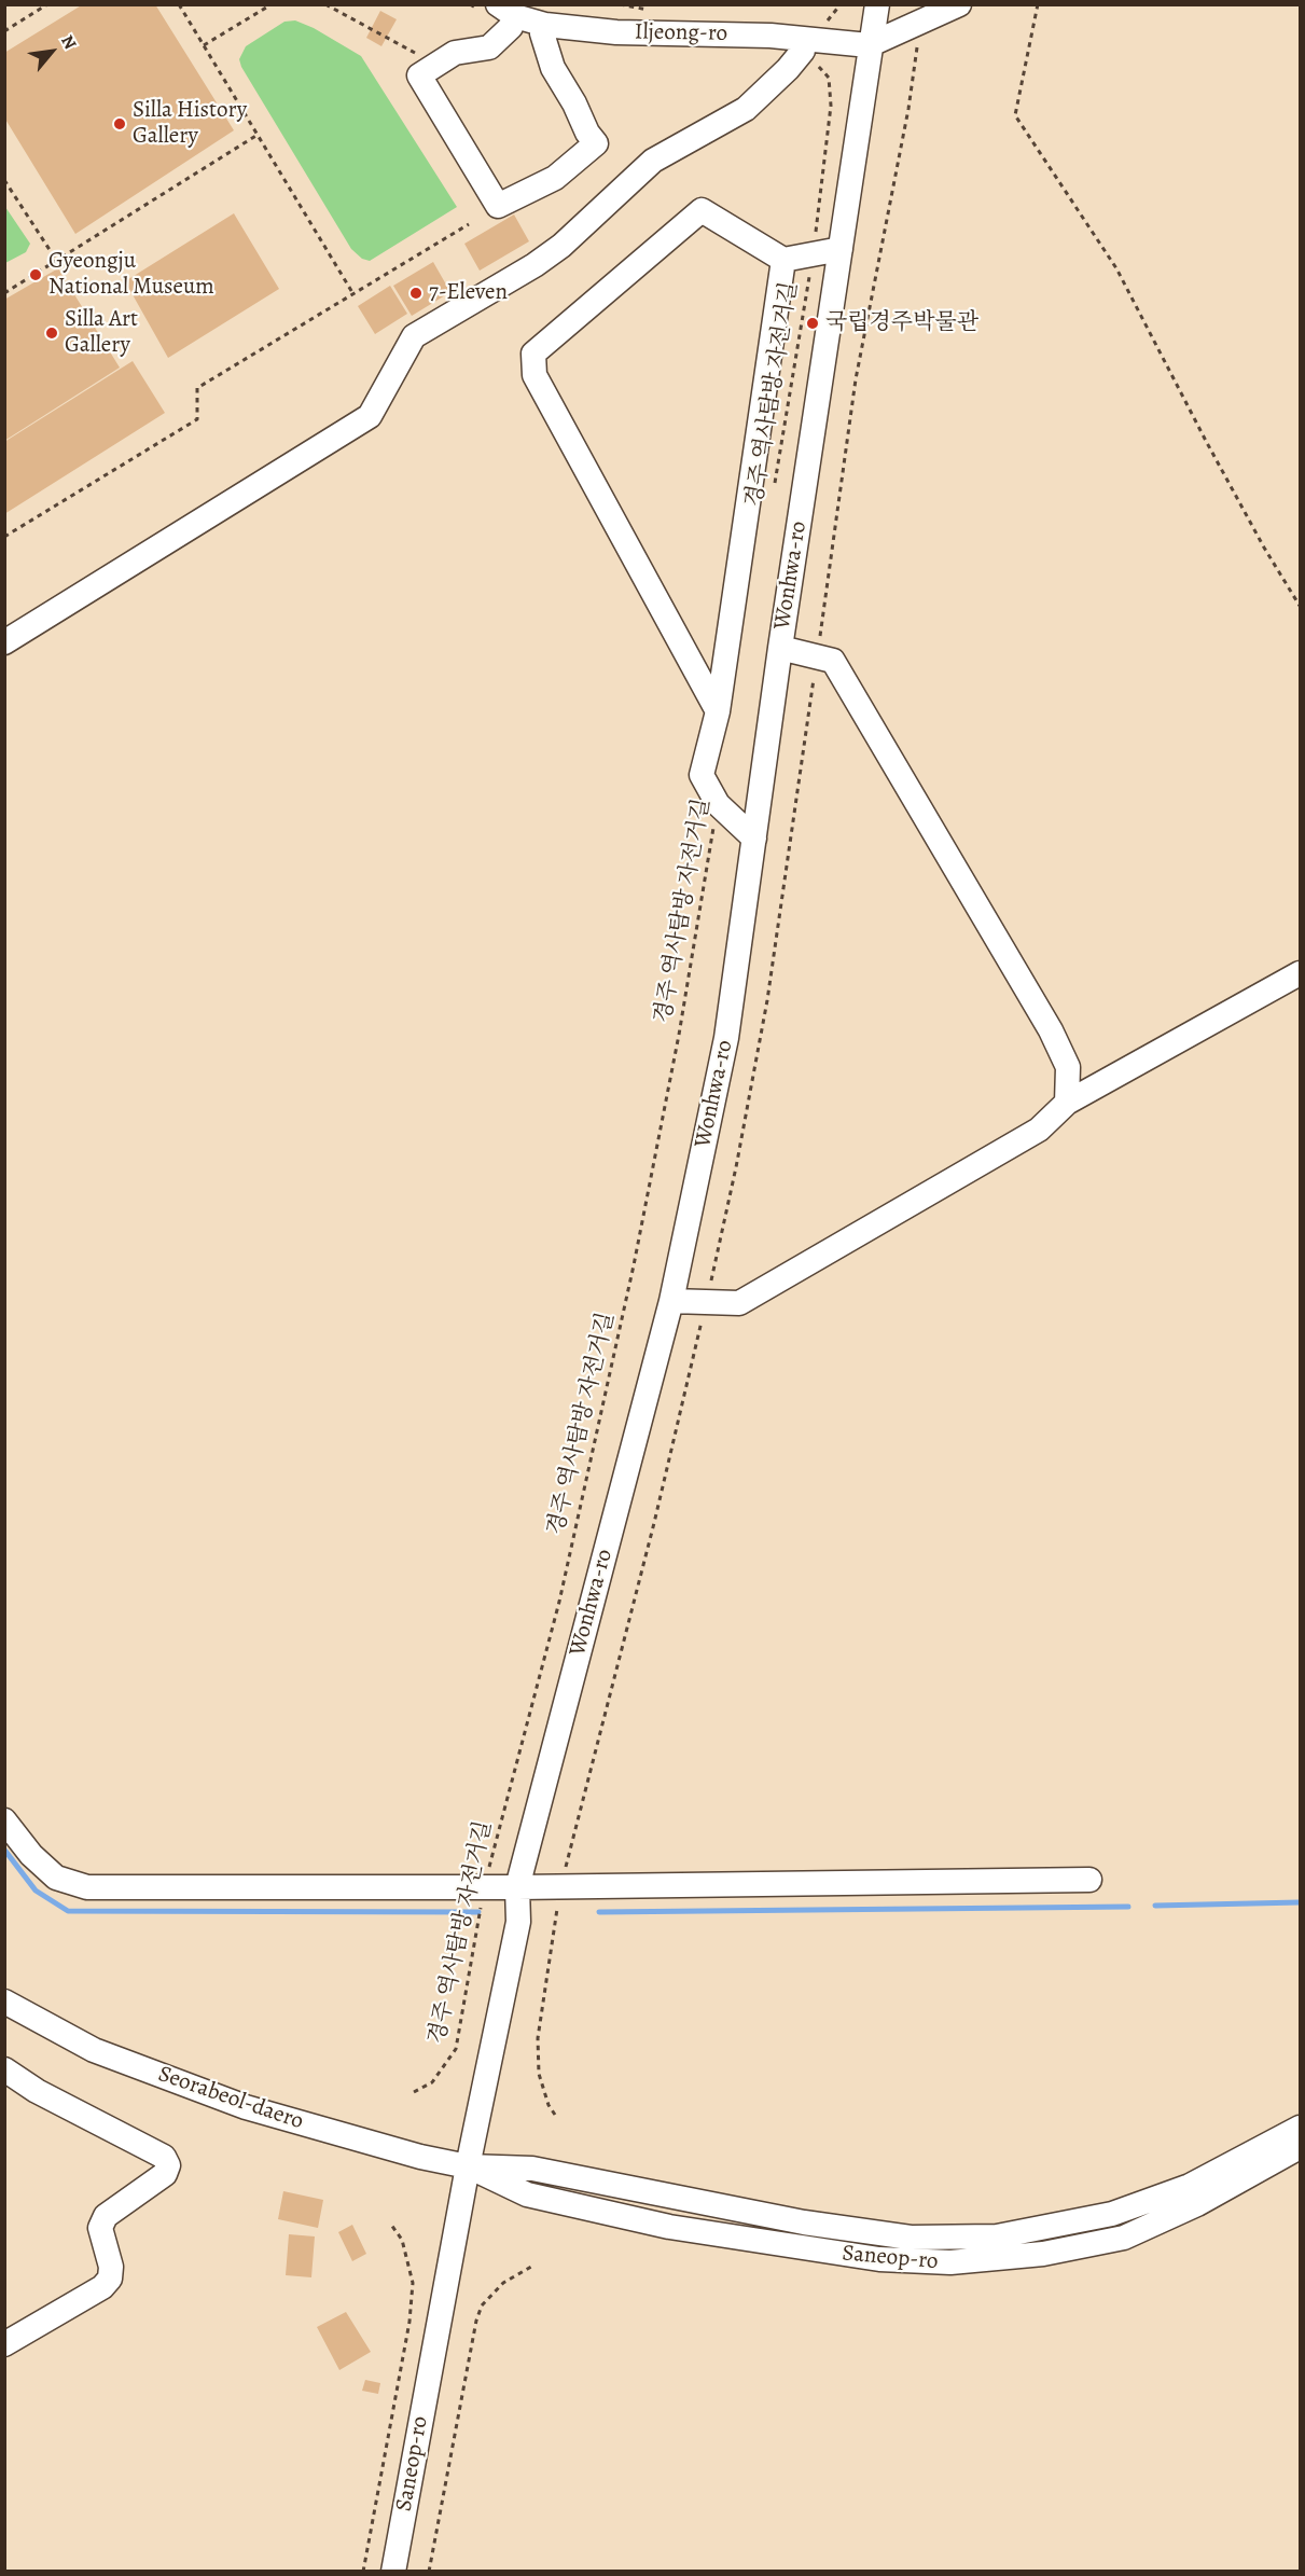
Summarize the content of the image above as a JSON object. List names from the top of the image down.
{
  "streets": {
    "street": [
      "Iljeong-ro",
      "Wonhwa-ro",
      "Seorabeol-daero",
      "Saneop-ro"
    ],
    "path": ["경주 역사탐방 자전거길"]
  },
  "crossings": [
    ["Iljeong-ro", "경주 역사탐방 자전거길"],
    ["Iljeong-ro", "Wonhwa-ro"],
    ["Wonhwa-ro", "Seorabeol-daero"],
    ["Wonhwa-ro", "Saneop-ro"],
    ["Seorabeol-daero", "Saneop-ro"]
  ],
  "places": [
    "Silla History Gallery",
    "Gyeongju National Museum",
    "7-Eleven",
    "국립경주박물관",
    "Silla Art Gallery"
  ],
  "north": "top right"
}
